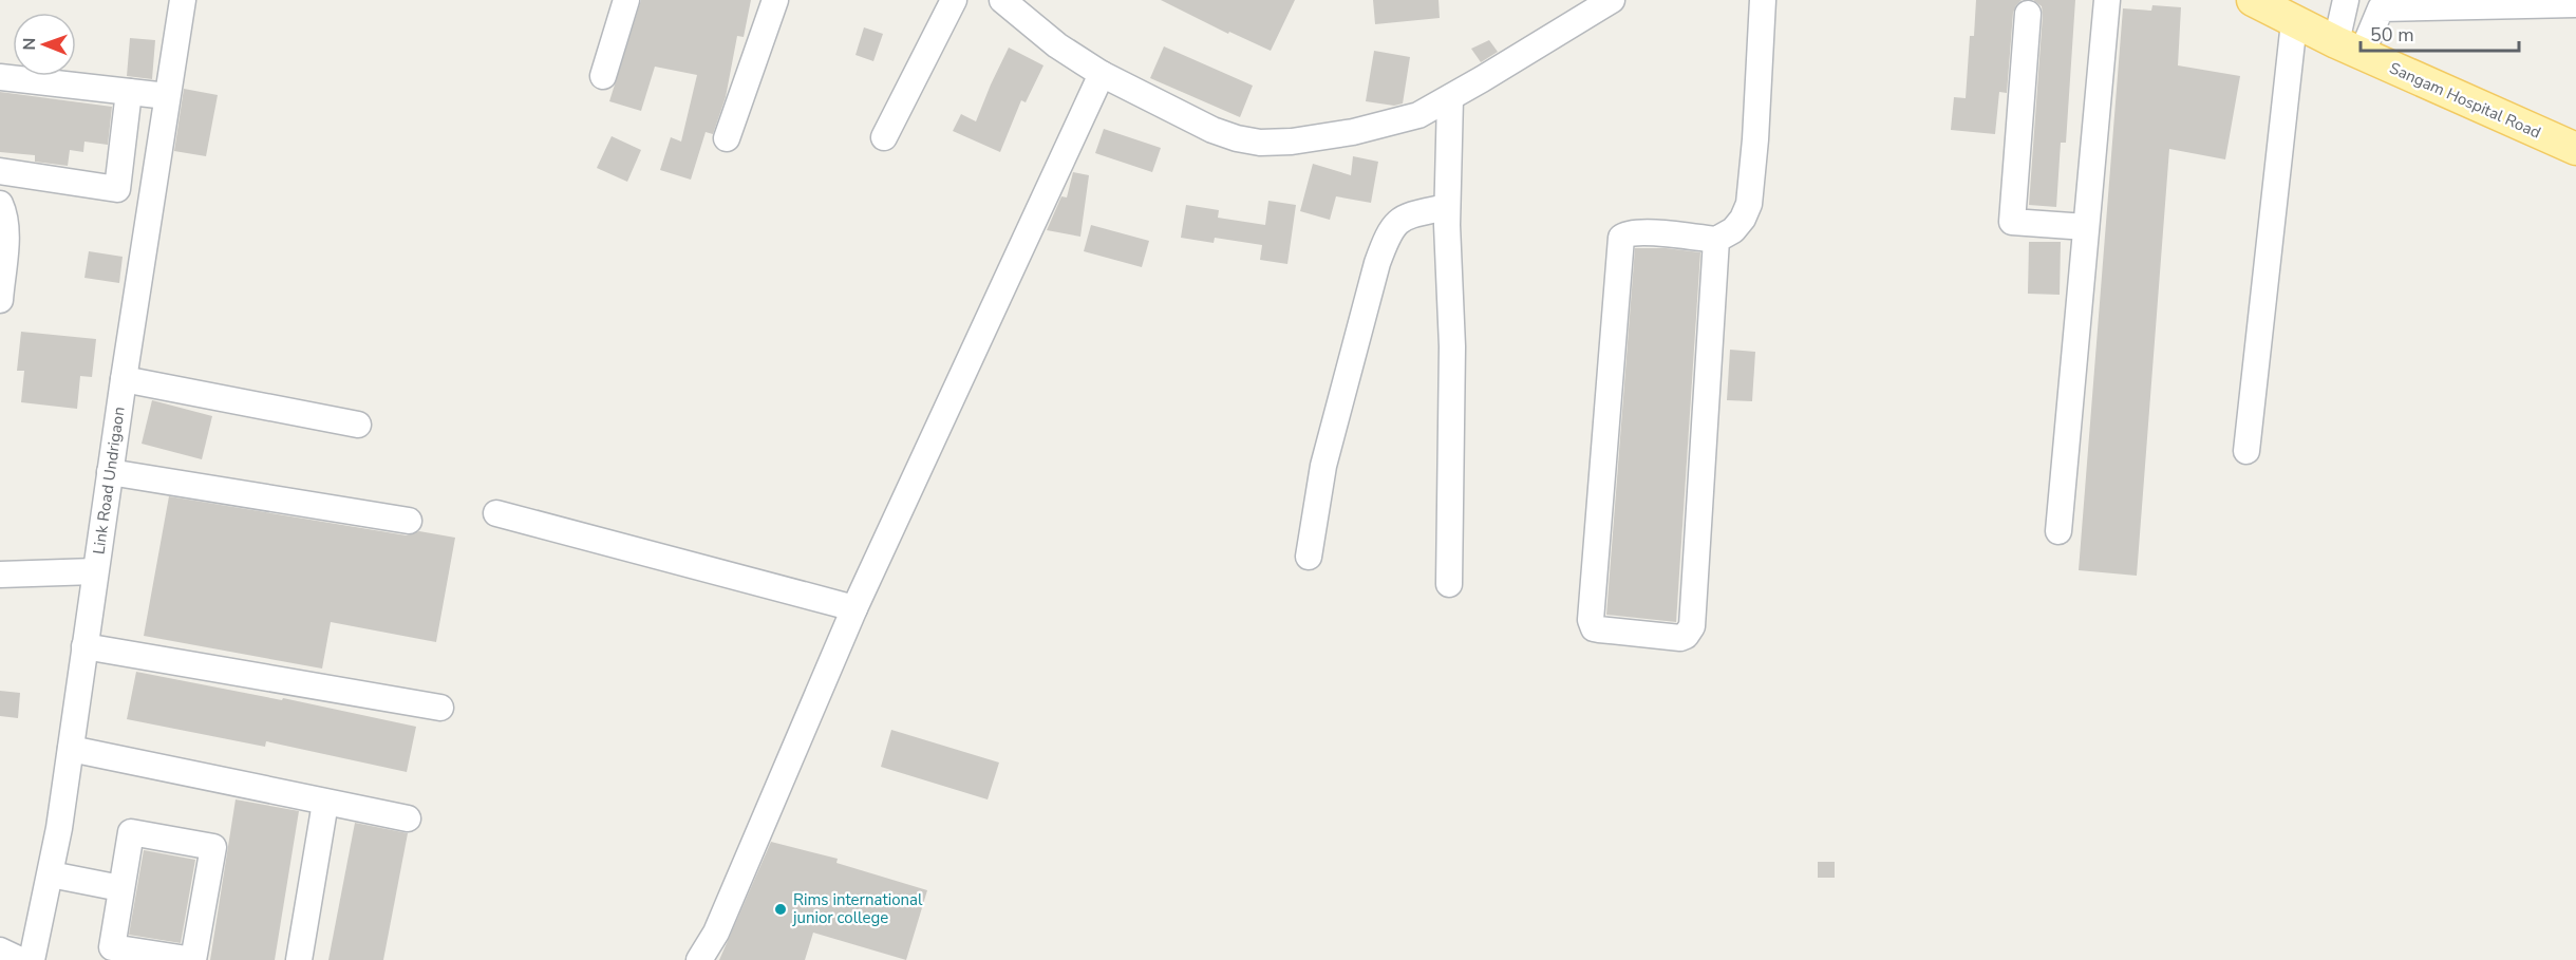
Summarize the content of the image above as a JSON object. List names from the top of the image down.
{
  "streets": {
    "main road": ["Sangam Hospital Road"],
    "street": ["Link Road Undrigaon"]
  },
  "places": ["Rims international junior college"],
  "scale_bar": "50 m",
  "north": "left"
}
